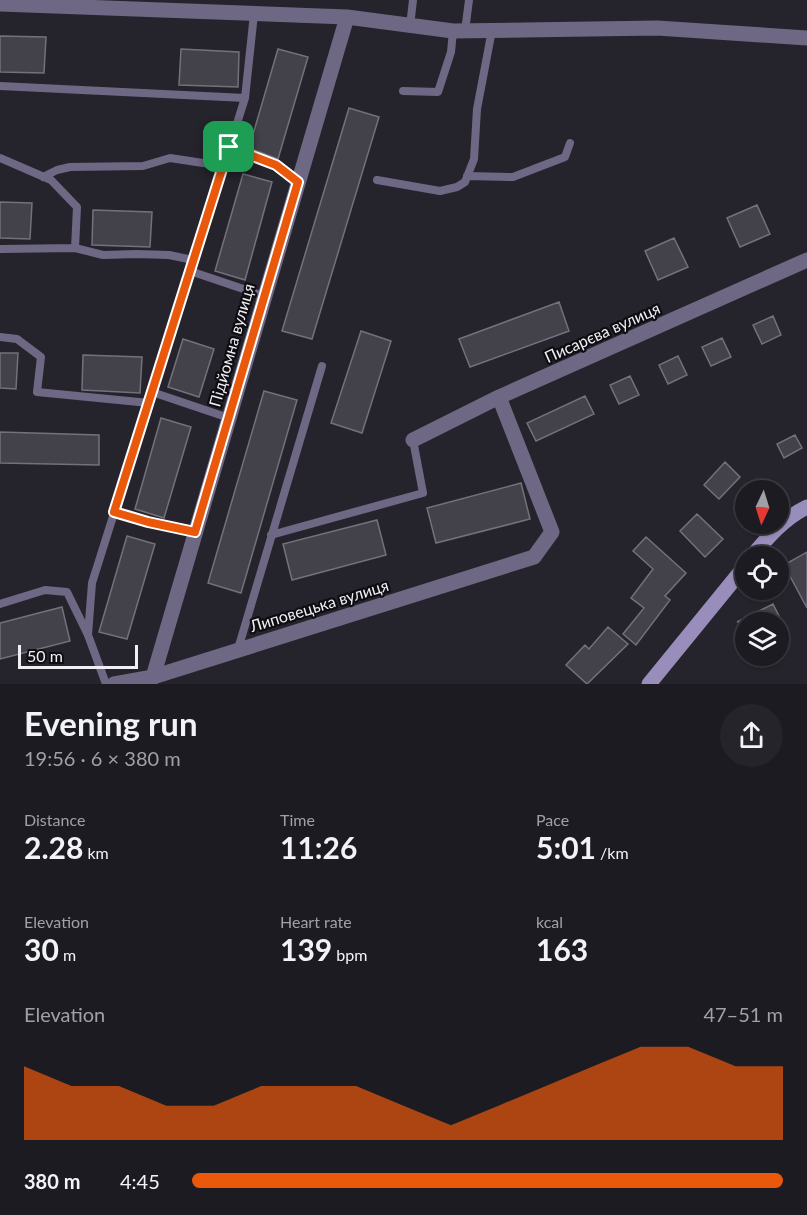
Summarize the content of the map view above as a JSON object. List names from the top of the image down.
{
  "streets": {
    "street": ["Писарєва вулиця", "Підйомна вулиця", "Липовецька вулиця"]
  },
  "crossings": [
    ["Писарєва вулиця", "Липовецька вулиця"],
    ["Підйомна вулиця", "Липовецька вулиця"]
  ],
  "scale_bar": "50 m",
  "north": "bottom",
  "page": {
    "scale": "50 m",
    "heading": ["Evening run", "19:56 · 6 × 380 m"],
    "stats": [
      ["Distance", "2.28 km"],
      ["Time", "11:26"],
      ["Pace", "5:01 /km"],
      ["Elevation", "30 m"],
      ["Heart rate", "139 bpm"],
      ["kcal", "163"]
    ],
    "chart": ["Elevation", "47–51 m"],
    "list": [
      {
        "name": "380 m",
        "note": "4:45"
      }
    ]
  }
}
